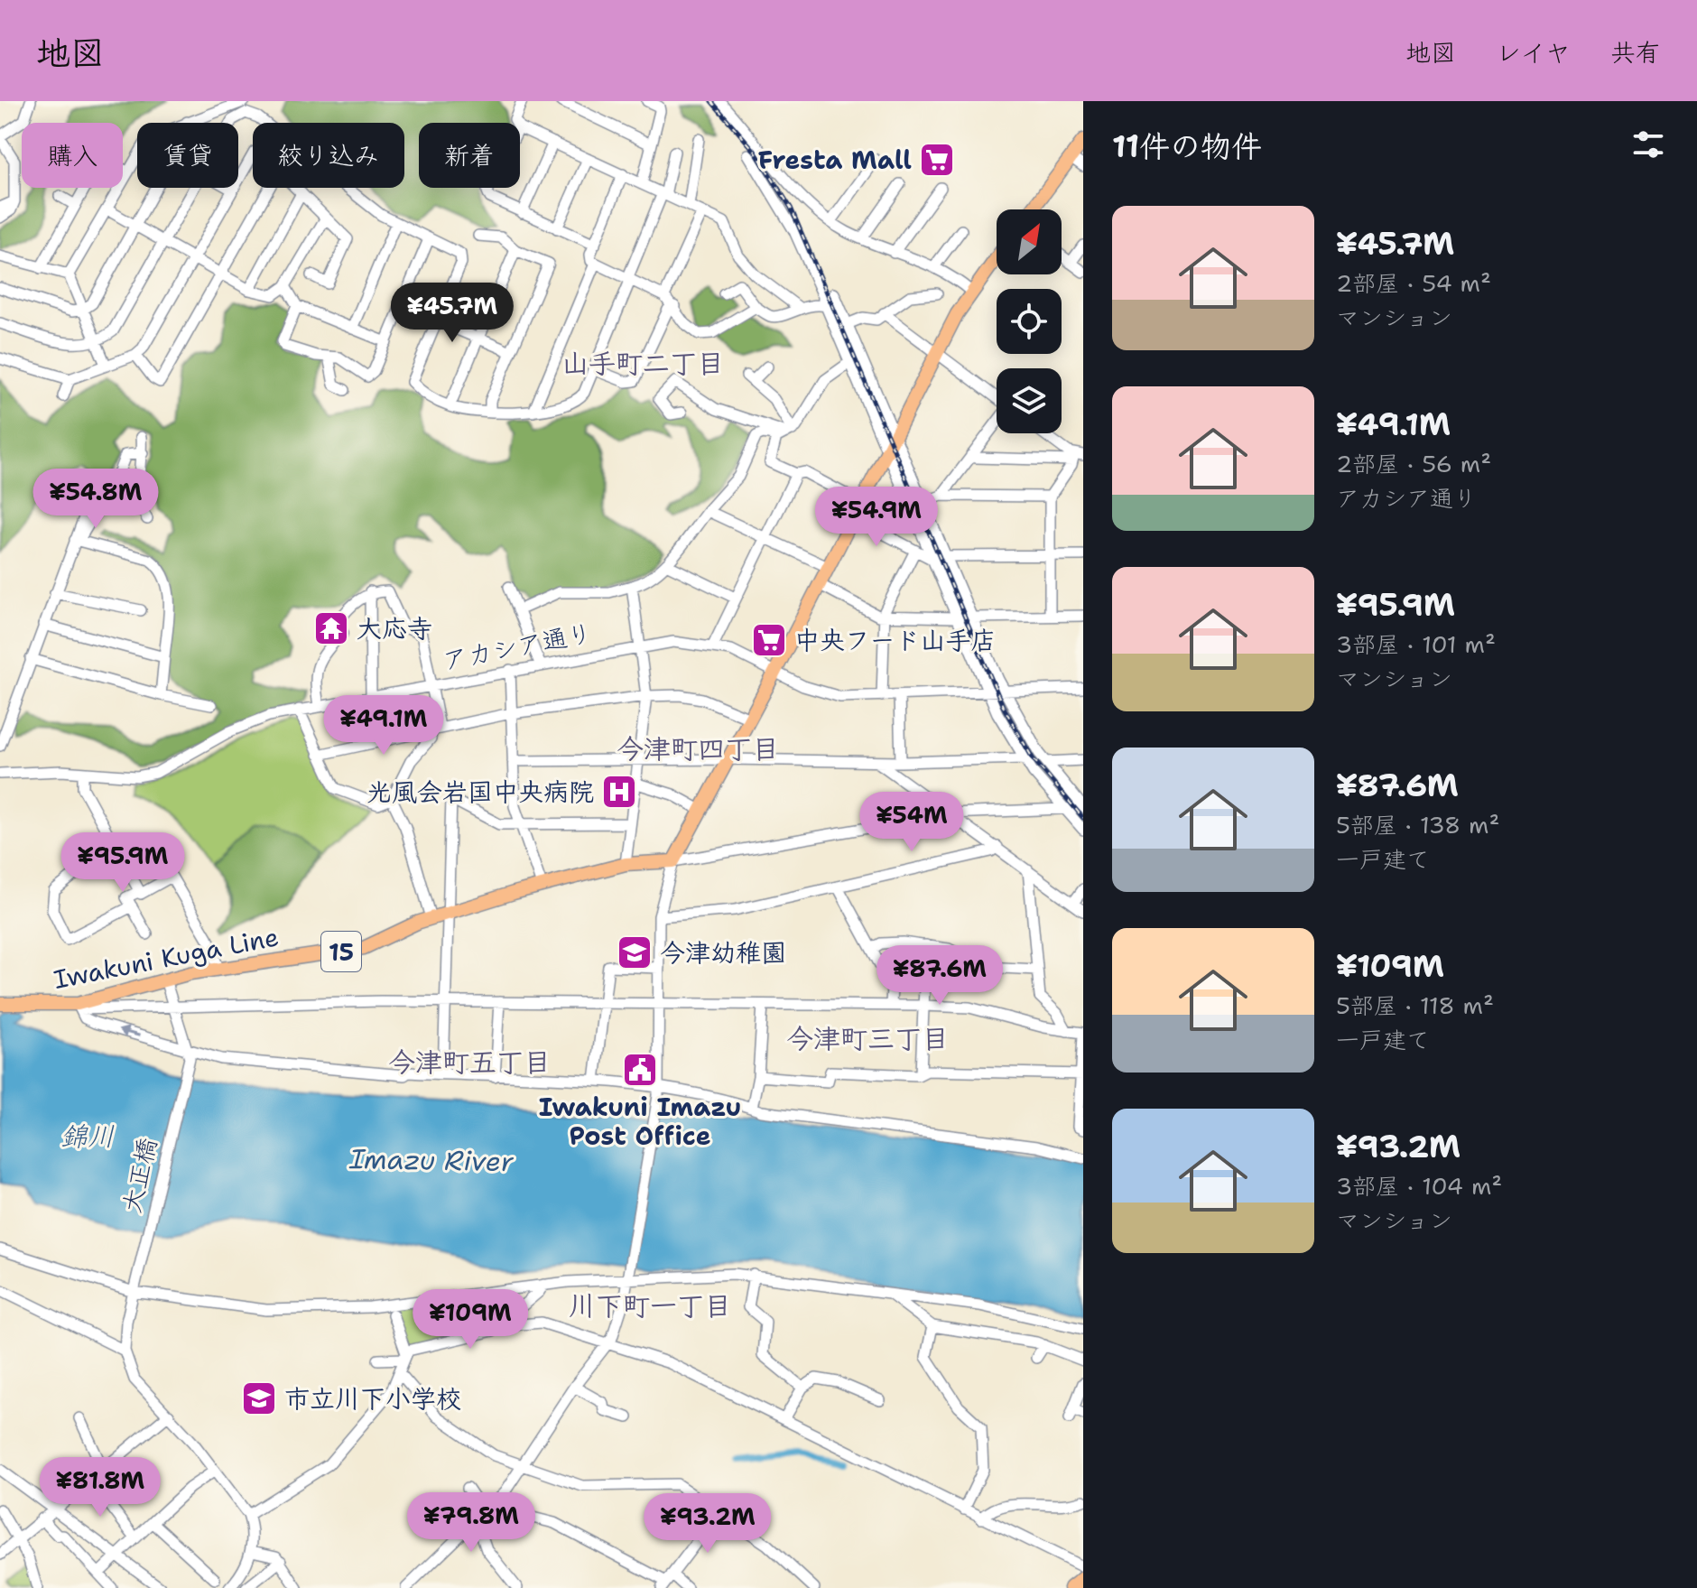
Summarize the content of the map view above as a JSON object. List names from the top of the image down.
{
  "streets": {
    "main road": ["15", "Iwakuni Kuga Line"],
    "street": ["アカシア通り", "大正橋"]
  },
  "districts": [
    "山手町二丁目",
    "今津町四丁目",
    "今津町三丁目",
    "今津町五丁目",
    "川下町一丁目"
  ],
  "water": ["錦川", "Imazu River"],
  "places": {
    "supermarket": ["Fresta Mall", "中央フード山手店"],
    "temple": ["大応寺"],
    "hospital": ["光風会岩国中央病院"],
    "school or university": ["今津幼稚園", "市立川下小学校"],
    "public building": ["Iwakuni Imazu Post Office"]
  },
  "north": "top right",
  "page": {
    "header": "地図",
    "nav": ["地図", "レイヤ", "共有"],
    "heading": "11件の物件",
    "chip": [
      "購入",
      "賃貸",
      "絞り込み",
      "新着"
    ],
    "list": [
      {
        "name": "¥45.7M",
        "note": "2部屋 · 54 m² · マンション"
      },
      {
        "name": "¥49.1M",
        "note": "2部屋 · 56 m² · アカシア通り"
      },
      {
        "name": "¥95.9M",
        "note": "3部屋 · 101 m² · マンション"
      },
      {
        "name": "¥87.6M",
        "note": "5部屋 · 138 m² · 一戸建て"
      },
      {
        "name": "¥109M",
        "note": "5部屋 · 118 m² · 一戸建て"
      },
      {
        "name": "¥93.2M",
        "note": "3部屋 · 104 m² · マンション"
      }
    ],
    "price": [
      "¥45.7M",
      "¥54.8M",
      "¥54.9M",
      "¥49.1M",
      "¥54M",
      "¥95.9M",
      "¥87.6M",
      "¥109M",
      "¥81.8M",
      "¥79.8M",
      "¥93.2M"
    ]
  }
}
